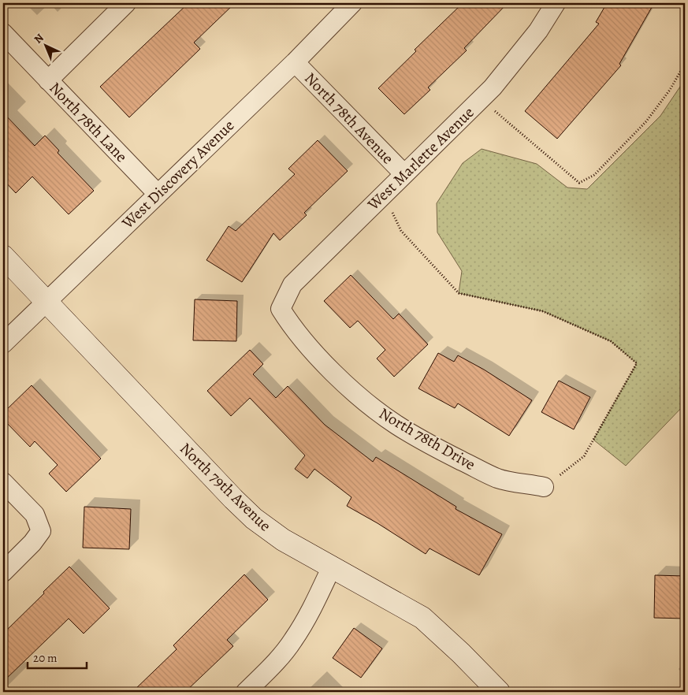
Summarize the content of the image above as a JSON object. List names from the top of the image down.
{
  "streets": {
    "street": [
      "North 78th Avenue",
      "North 78th Lane",
      "West Marlette Avenue",
      "West Discovery Avenue",
      "North 78th Drive",
      "North 79th Avenue"
    ]
  },
  "crossings": [
    ["North 78th Avenue", "West Marlette Avenue"],
    ["North 78th Avenue", "West Discovery Avenue"],
    ["North 78th Lane", "West Discovery Avenue"],
    ["West Marlette Avenue", "North 78th Drive"],
    ["West Discovery Avenue", "North 79th Avenue"]
  ],
  "scale_bar": "20 m",
  "north": "top left"
}
